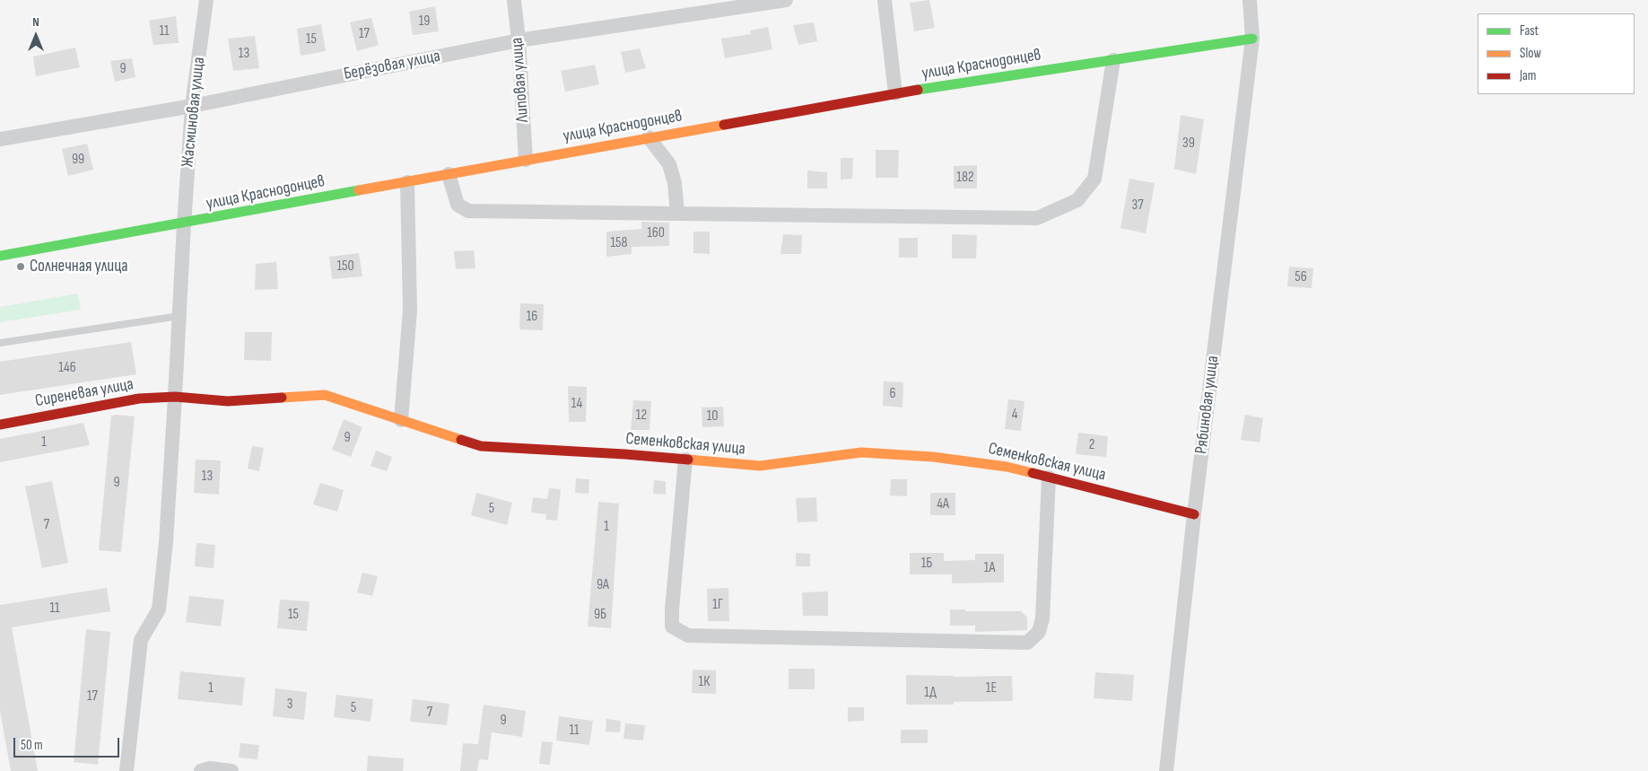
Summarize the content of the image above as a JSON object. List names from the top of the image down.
{
  "streets": {
    "street": [
      "улица Краснодонцев",
      "Берёзовая улица",
      "Липовая улица",
      "Жасминовая улица",
      "Сиреневая улица",
      "Рябиновая улица",
      "Семенковская улица"
    ]
  },
  "crossings": [
    ["улица Краснодонцев", "Липовая улица"],
    ["улица Краснодонцев", "Жасминовая улица"],
    ["улица Краснодонцев", "Рябиновая улица"],
    ["Берёзовая улица", "Липовая улица"],
    ["Берёзовая улица", "Жасминовая улица"],
    ["Жасминовая улица", "Сиреневая улица"],
    ["Жасминовая улица", "Семенковская улица"],
    ["Сиреневая улица", "Семенковская улица"],
    ["Рябиновая улица", "Семенковская улица"]
  ],
  "places": ["Солнечная улица"],
  "house_numbers": [
    "19",
    "11",
    "17",
    "15",
    "13",
    "9",
    "39",
    "99",
    "182",
    "37",
    "160",
    "158",
    "150",
    "56",
    "16",
    "146",
    "6",
    "14",
    "4",
    "12",
    "10",
    "9",
    "1",
    "2",
    "13",
    "9",
    "4А",
    "5",
    "7",
    "1",
    "1Б",
    "1А",
    "9А",
    "1Г",
    "11",
    "15",
    "9Б",
    "1К",
    "1",
    "1Е",
    "1Д",
    "17",
    "3",
    "5",
    "7",
    "9",
    "11"
  ],
  "legend": ["Fast", "Slow", "Jam"],
  "scale_bar": "50 m",
  "north": "top"
}
